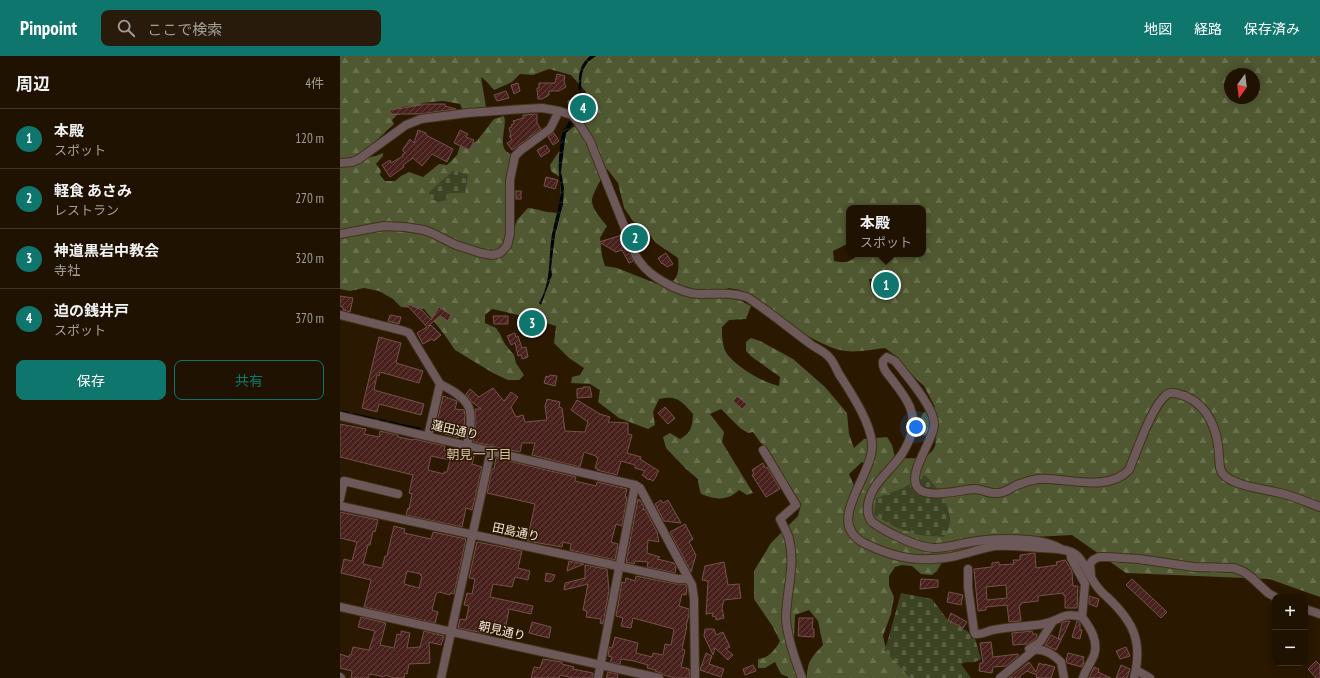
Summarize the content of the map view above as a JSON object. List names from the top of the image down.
{
  "streets": {
    "street": ["蓮田通り", "田島通り", "朝見通り"]
  },
  "districts": ["朝見一丁目"],
  "north": "bottom",
  "page": {
    "header": "Pinpoint",
    "search": "ここで検索",
    "nav": ["地図", "経路", "保存済み"],
    "heading": ["周辺", "4件"],
    "pins": [
      "4",
      "2",
      "1",
      "3"
    ],
    "list": [
      {
        "mark": "1",
        "name": "本殿",
        "note": "スポット",
        "value": "120 m"
      },
      {
        "mark": "2",
        "name": "軽食 あさみ",
        "note": "レストラン",
        "value": "270 m"
      },
      {
        "mark": "3",
        "name": "神道黒岩中教会",
        "note": "寺社",
        "value": "320 m"
      },
      {
        "mark": "4",
        "name": "迫の銭井戸",
        "note": "スポット",
        "value": "370 m"
      }
    ],
    "popup": ["本殿", "スポット"],
    "buttons": ["保存", "共有"],
    "map_buttons": ["+", "−"]
  }
}
